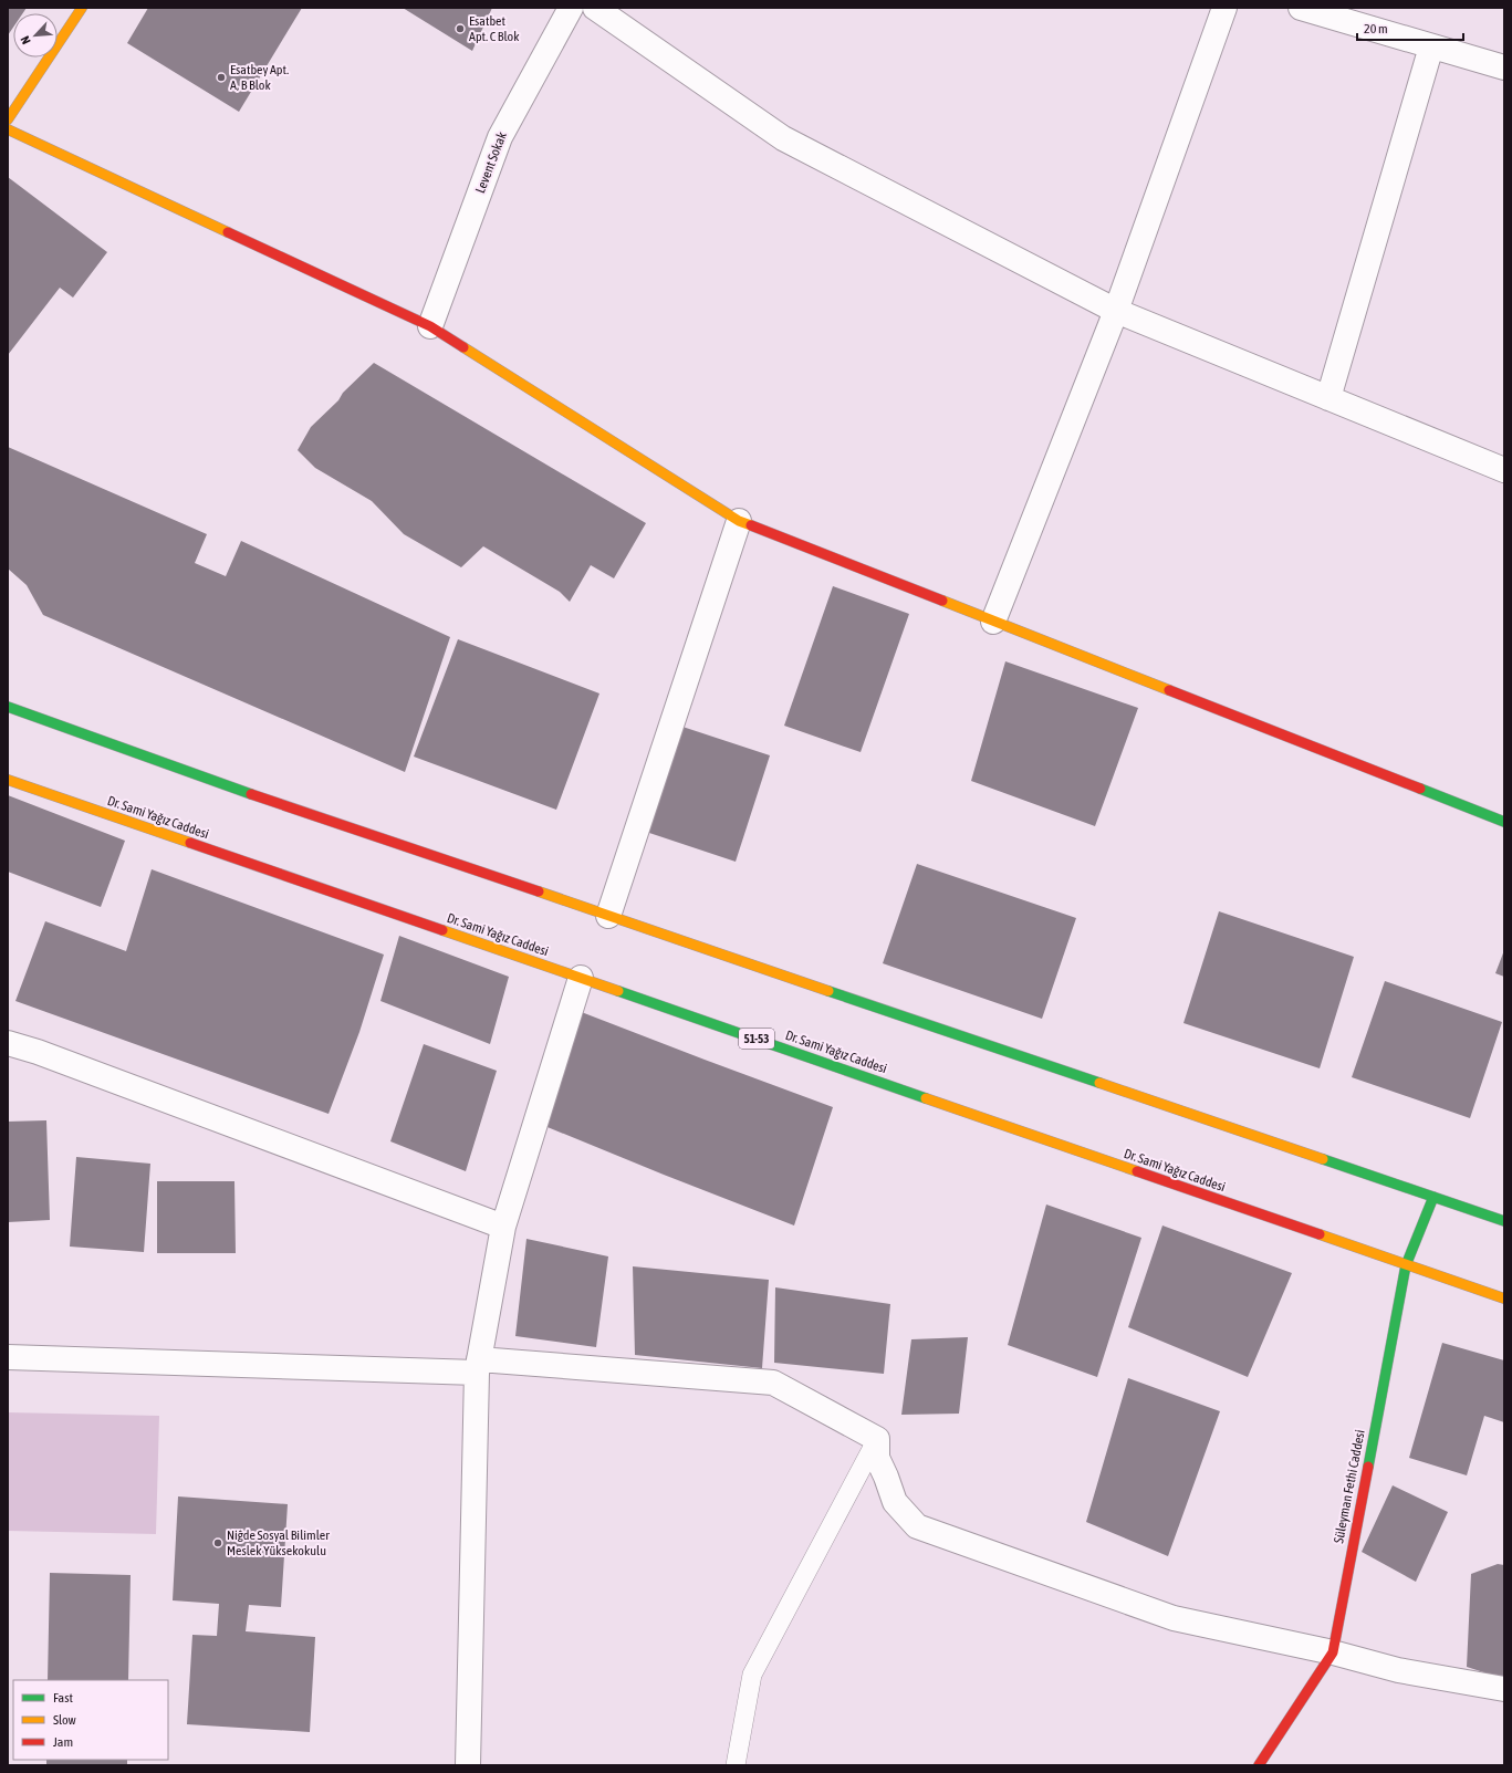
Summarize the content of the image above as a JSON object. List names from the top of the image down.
{
  "streets": {
    "main road": ["Dr. Sami Yağız Caddesi", "51-53", "Süleyman Fethi Caddesi"],
    "street": ["Levent Sokak"]
  },
  "crossings": [
    ["Dr. Sami Yağız Caddesi", "Süleyman Fethi Caddesi"]
  ],
  "places": ["Esatbet Apt. C Blok", "Esatbey Apt. A, B Blok", "Niğde Sosyal Bilimler Meslek Yüksekokulu"],
  "legend": ["Fast", "Slow", "Jam"],
  "scale_bar": "20 m",
  "north": "bottom left"
}
